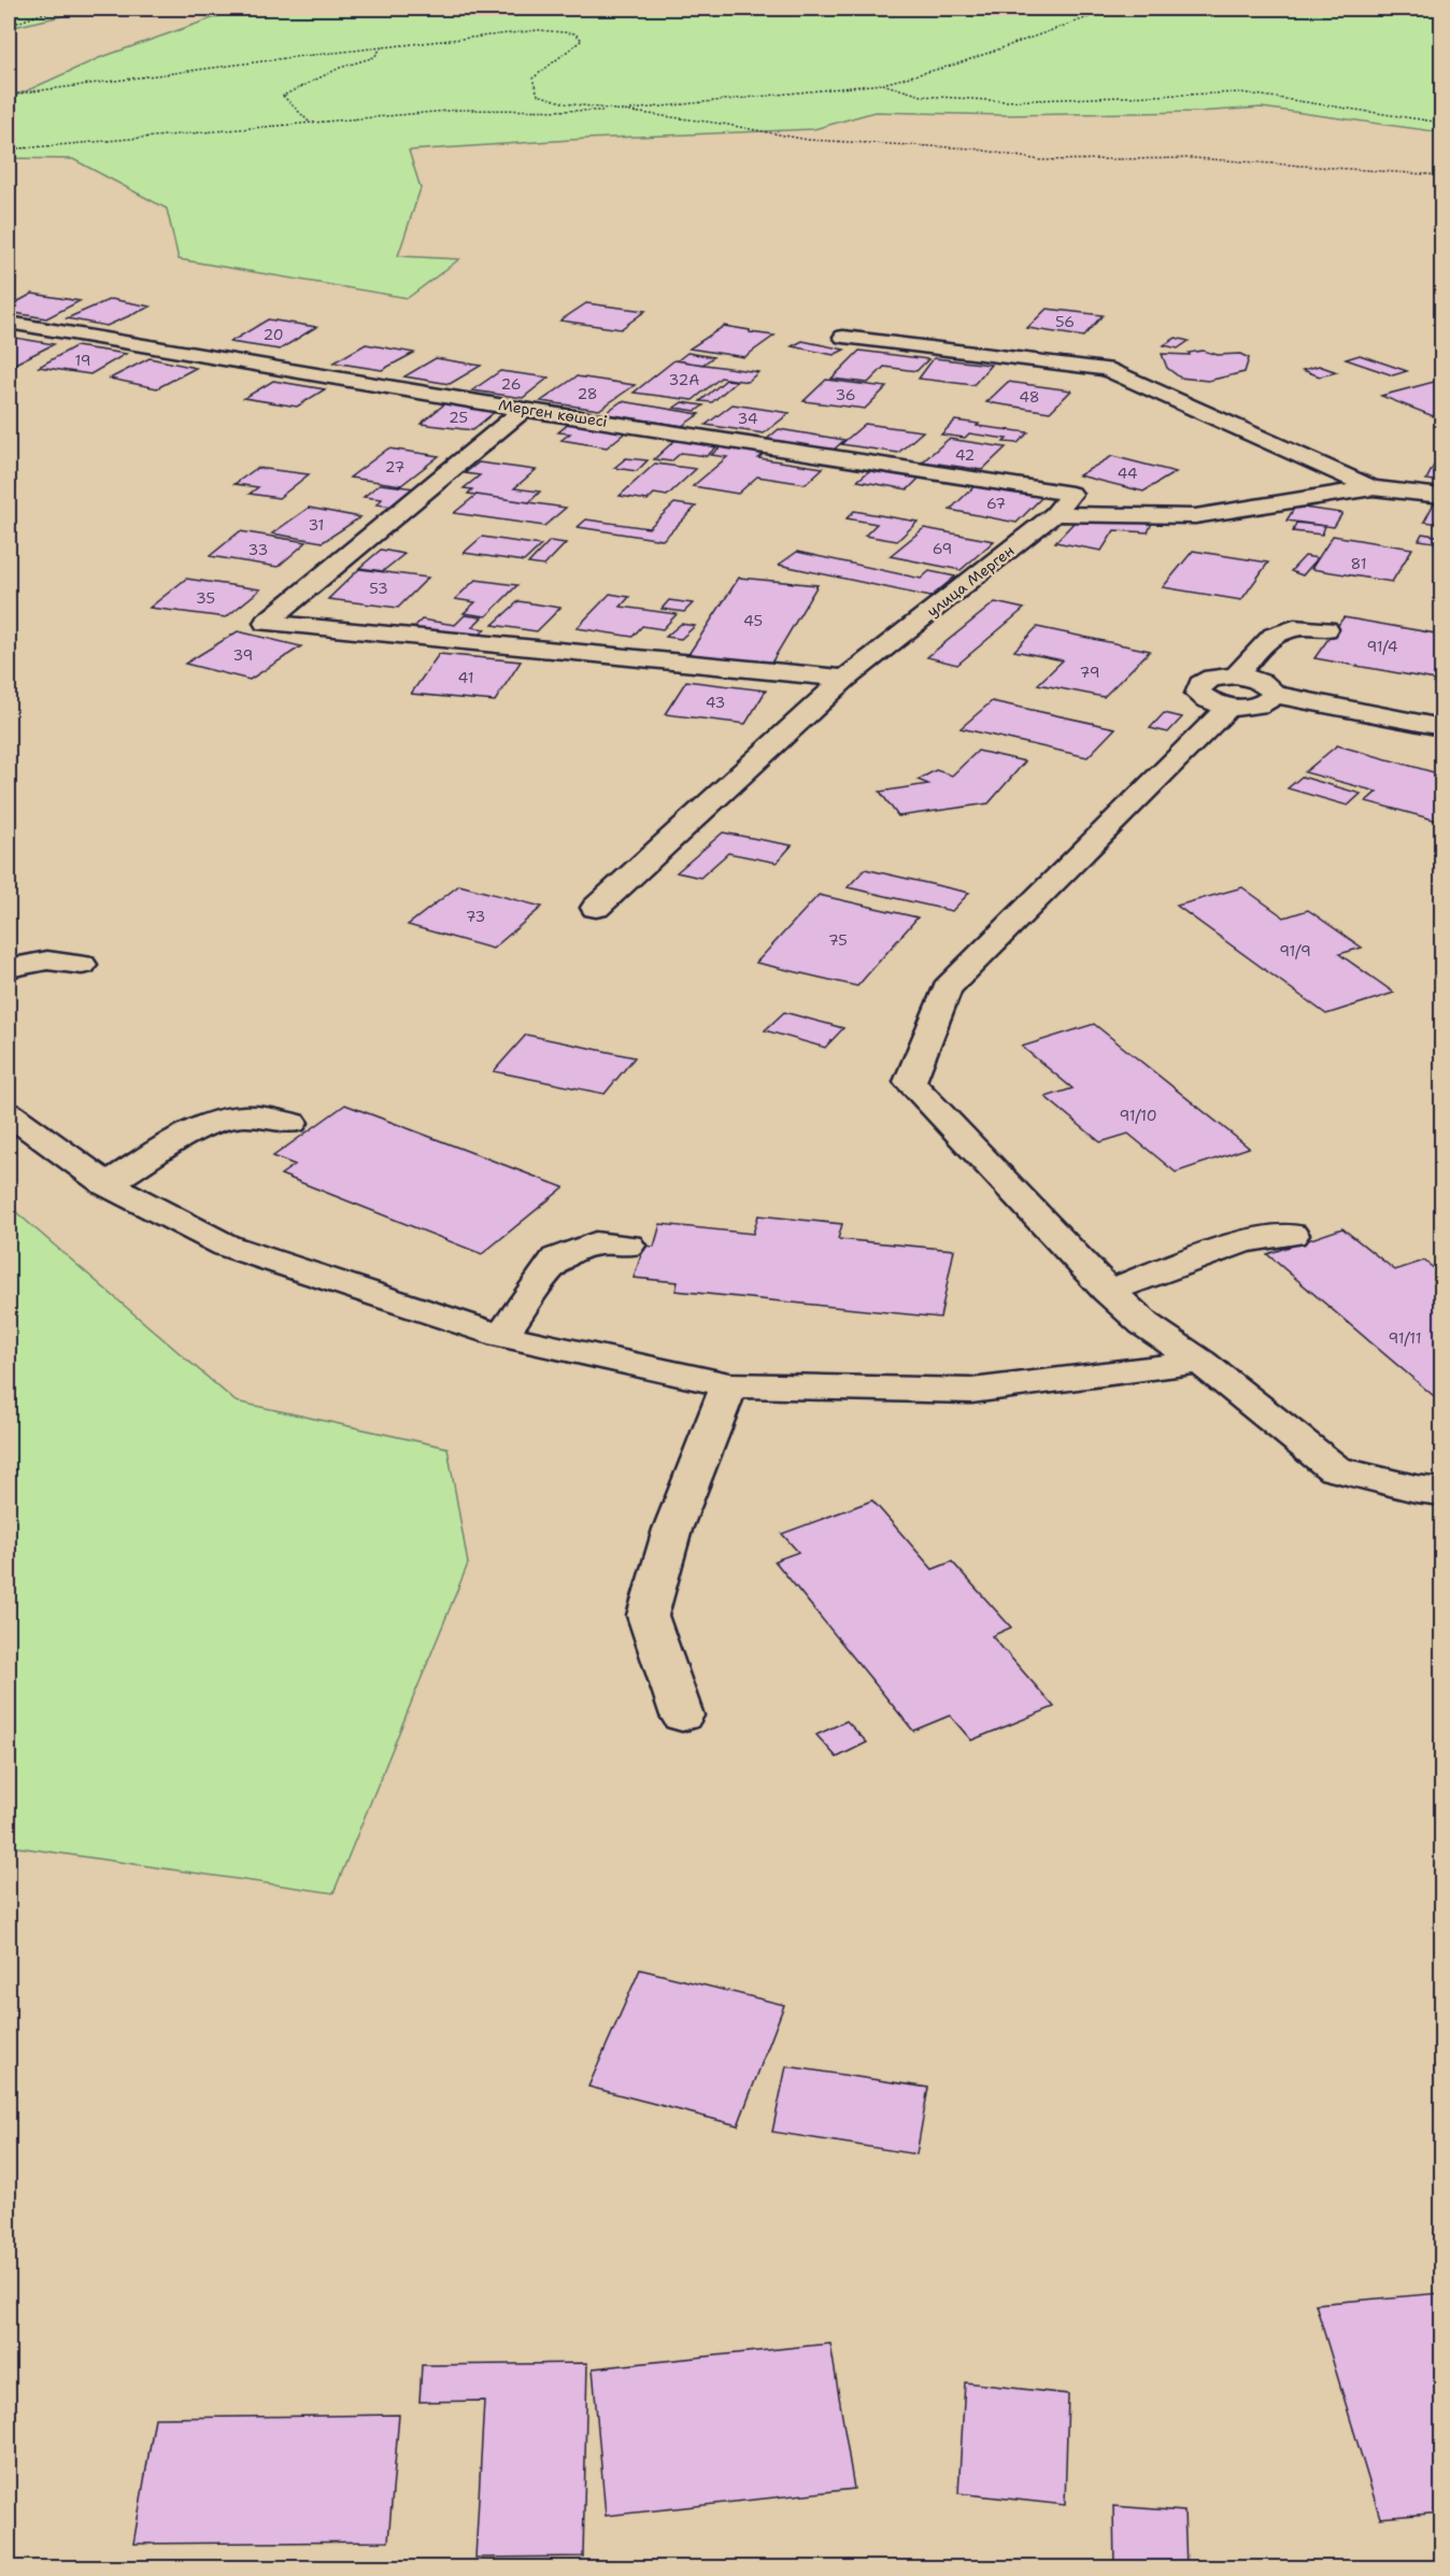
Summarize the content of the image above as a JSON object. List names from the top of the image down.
{
  "streets": {
    "street": ["Мерген көшесі", "улица Мерген"]
  },
  "crossings": [
    ["Мерген көшесі", "улица Мерген"]
  ],
  "house_numbers": [
    "56",
    "20",
    "19",
    "32А",
    "26",
    "28",
    "36",
    "48",
    "25",
    "34",
    "42",
    "27",
    "44",
    "67",
    "31",
    "69",
    "33",
    "81",
    "53",
    "35",
    "45",
    "91/4",
    "39",
    "79",
    "41",
    "43",
    "73",
    "75",
    "91/9",
    "91/10",
    "91/11"
  ]
}
